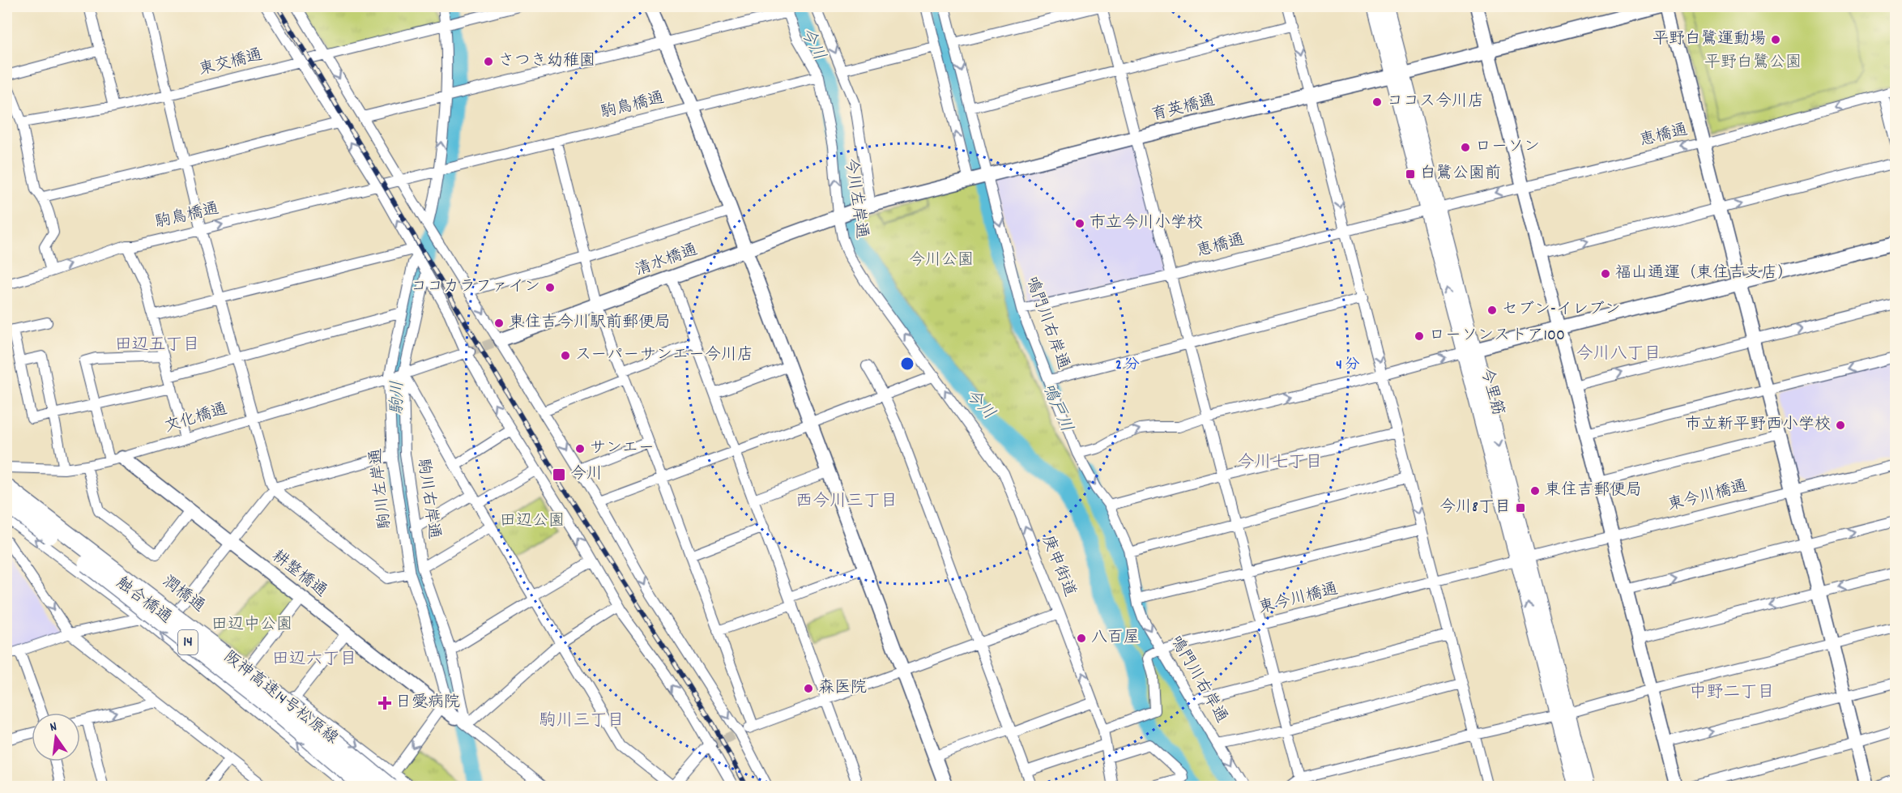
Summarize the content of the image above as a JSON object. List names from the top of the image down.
{
  "streets": {
    "highway": ["14", "阪神高速14号松原線"],
    "main road": ["今里筋"],
    "street": [
      "東交橋通",
      "駒鳥橋通",
      "育英橋通",
      "恵橋通",
      "今川左岸通",
      "清水橋通",
      "鳴門川右岸通",
      "文化橋通",
      "駒川左岸通",
      "東今川橋通",
      "駒川右岸通",
      "庚申街道",
      "耕整橋通",
      "潤橋通",
      "触合橋通"
    ]
  },
  "crossings": [
    ["駒鳥橋通", "今川左岸通"],
    ["育英橋通", "今川左岸通"],
    ["育英橋通", "清水橋通"],
    ["育英橋通", "鳴門川右岸通"],
    ["育英橋通", "今里筋"],
    ["恵橋通", "鳴門川右岸通"],
    ["恵橋通", "今里筋"],
    ["今川左岸通", "清水橋通"],
    ["今川左岸通", "庚申街道"],
    ["鳴門川右岸通", "東今川橋通"],
    ["今里筋", "東今川橋通"],
    ["文化橋通", "駒川左岸通"],
    ["文化橋通", "駒川右岸通"],
    ["文化橋通", "耕整橋通"],
    ["駒川左岸通", "駒川右岸通"],
    ["駒川左岸通", "耕整橋通"],
    ["駒川右岸通", "耕整橋通"],
    ["潤橋通", "阪神高速14号松原線"]
  ],
  "districts": [
    "田辺五丁目",
    "今川八丁目",
    "今川七丁目",
    "西今川三丁目",
    "田辺六丁目",
    "中野二丁目",
    "駒川三丁目"
  ],
  "water": ["今川", "駒川", "鳴戸川"],
  "parks": [
    "平野白鷺公園",
    "今川公園",
    "田辺公園",
    "田辺中公園"
  ],
  "places": {
    "other": [
      "平野白鷺運動場",
      "さつき幼稚園",
      "ココス今川店",
      "ローソン",
      "市立今川小学校",
      "福山通運（東住吉支店）",
      "ココカラファイン",
      "セブン-イレブン",
      "東住吉今川駅前郵便局",
      "ローソンストア100",
      "スーパーサンエー今川店",
      "市立新平野西小学校",
      "サンエー",
      "東住吉郵便局",
      "八百屋",
      "森医院"
    ],
    "transit": ["白鷺公園前", "今川", "今川8丁目"],
    "health": ["日愛病院"]
  },
  "north": "top",
  "rings": ["2 分", "4 分"]
}
